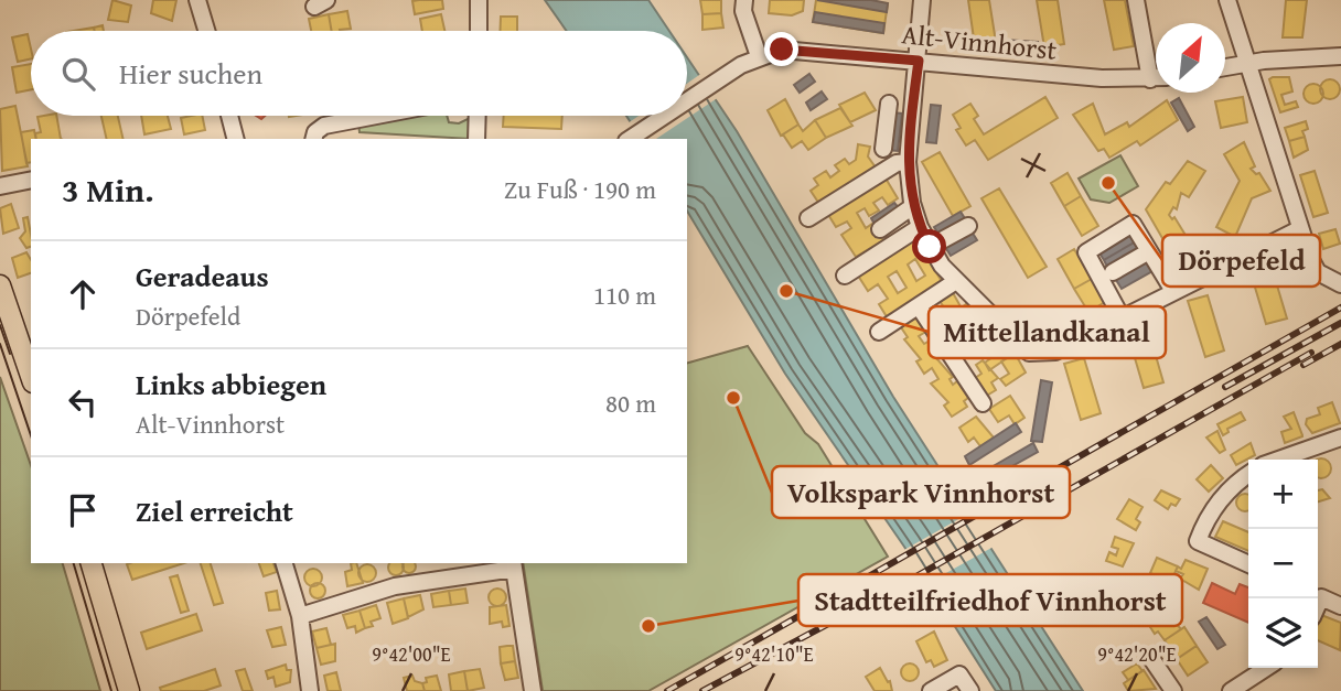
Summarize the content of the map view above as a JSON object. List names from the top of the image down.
{
  "streets": {
    "street": ["Alt-Vinnhorst"]
  },
  "places": [
    "Dörpefeld",
    "Mittellandkanal",
    "Volkspark Vinnhorst",
    "Stadtteilfriedhof Vinnhorst"
  ],
  "north": "top right",
  "page": {
    "search": "Hier suchen",
    "heading": ["3 Min.", "Zu Fuß · 190 m"],
    "list": [
      ["Geradeaus", "Dörpefeld", "110 m"],
      ["Links abbiegen", "Alt-Vinnhorst", "80 m"],
      "Ziel erreicht"
    ],
    "map_buttons": ["+", "−"]
  },
  "coordinates": ["9°42'00\"E", "9°42'10\"E", "9°42'20\"E"]
}
